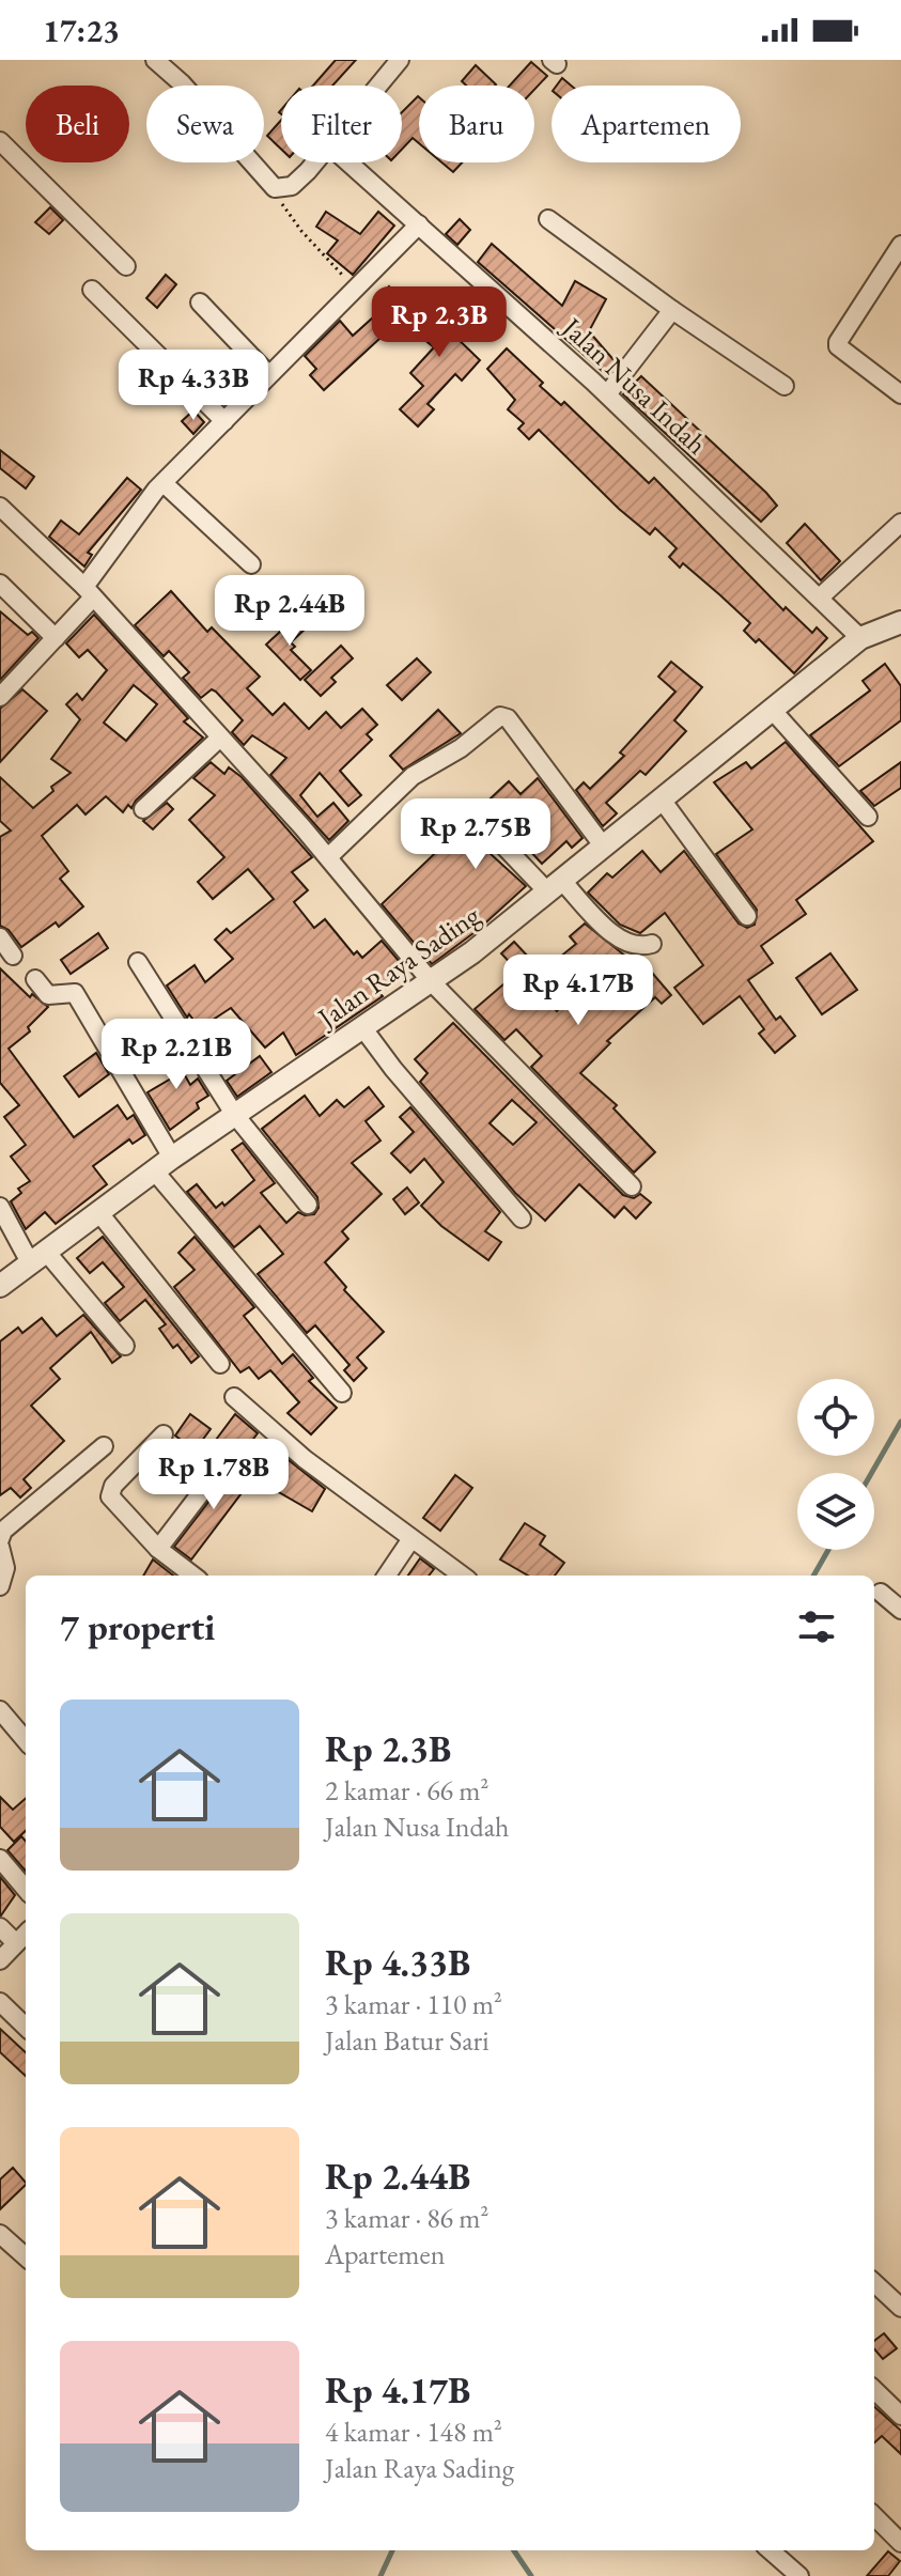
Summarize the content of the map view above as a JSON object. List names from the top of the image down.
{
  "streets": {
    "street": ["Jalan Nusa Indah", "Jalan Raya Sading"]
  },
  "crossings": [
    ["Jalan Nusa Indah", "Jalan Raya Sading"]
  ],
  "page": {
    "status": "17:23",
    "chip": [
      "Beli",
      "Sewa",
      "Filter",
      "Baru",
      "Apartemen"
    ],
    "price": [
      "Rp 2.3B",
      "Rp 4.33B",
      "Rp 2.44B",
      "Rp 2.75B",
      "Rp 4.17B",
      "Rp 2.21B",
      "Rp 1.78B"
    ],
    "heading": "7 properti",
    "list": [
      {
        "name": "Rp 2.3B",
        "note": "2 kamar · 66 m² · Jalan Nusa Indah"
      },
      {
        "name": "Rp 4.33B",
        "note": "3 kamar · 110 m² · Jalan Batur Sari"
      },
      {
        "name": "Rp 2.44B",
        "note": "3 kamar · 86 m² · Apartemen"
      },
      {
        "name": "Rp 4.17B",
        "note": "4 kamar · 148 m² · Jalan Raya Sading"
      }
    ]
  }
}
